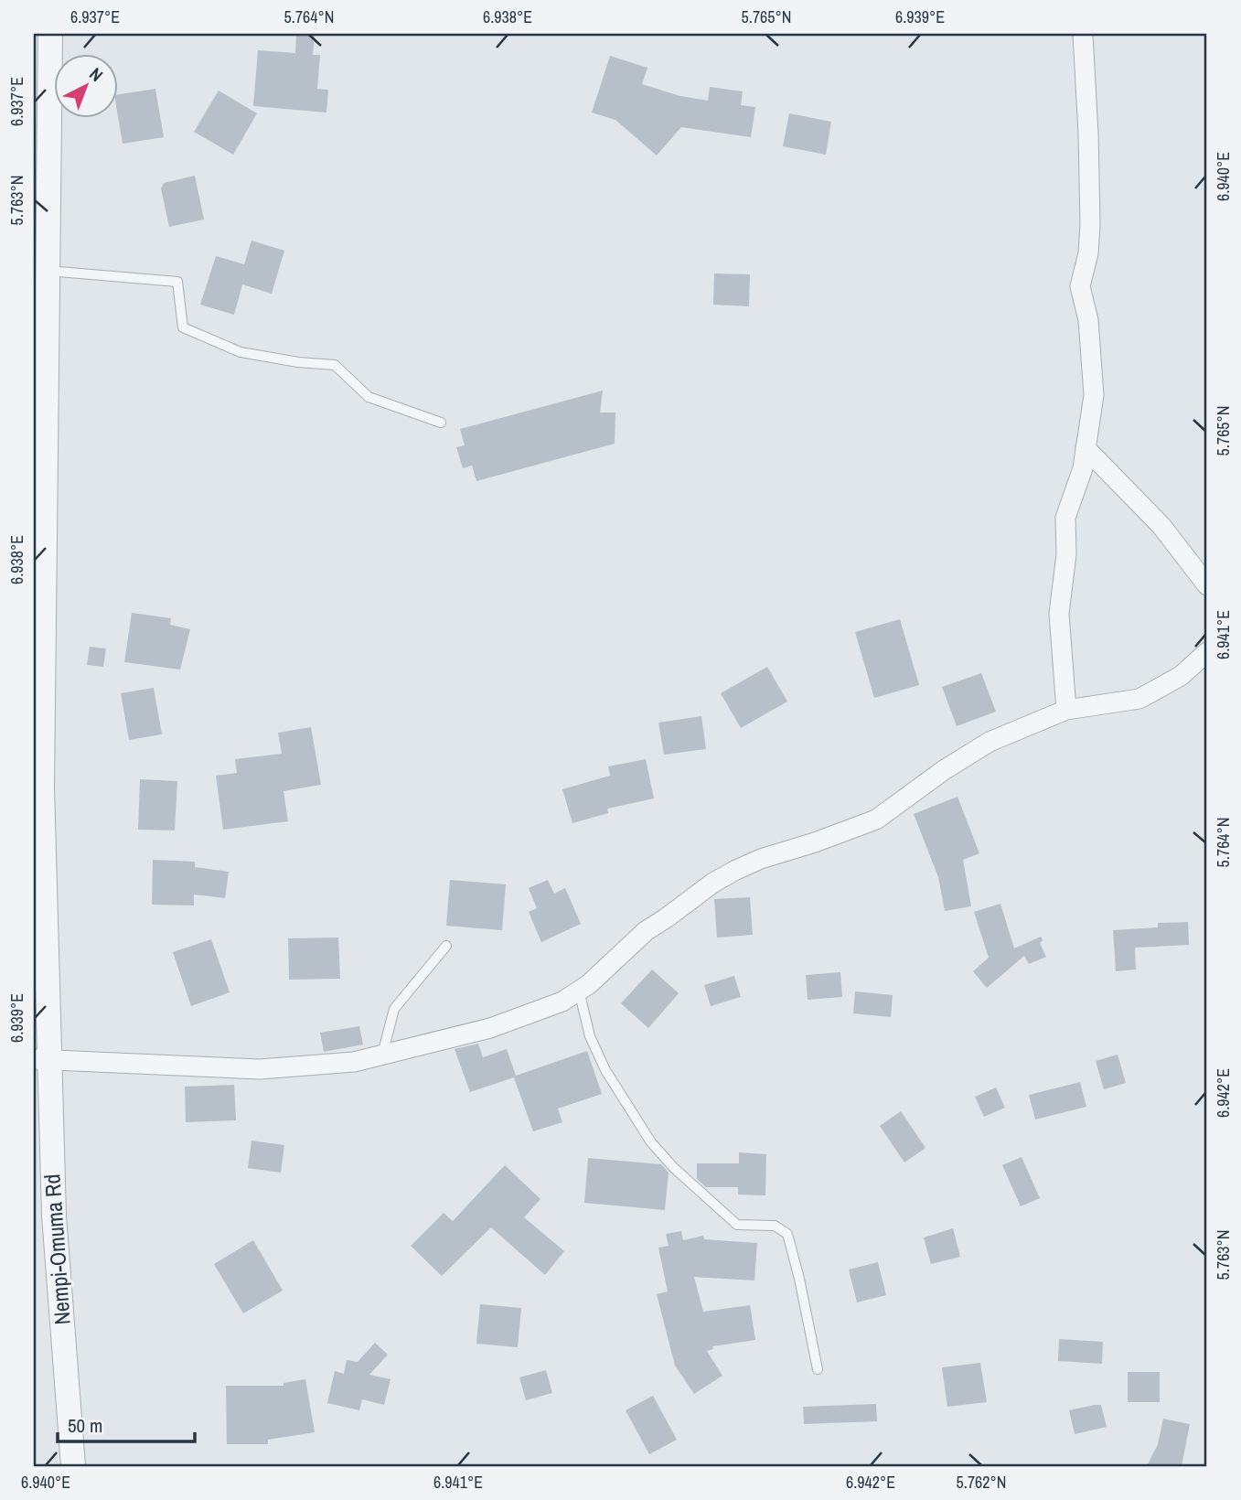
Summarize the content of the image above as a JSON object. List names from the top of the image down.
{
  "streets": {
    "street": ["Nempi-Omuma Rd"]
  },
  "scale_bar": "50 m",
  "north": "top right",
  "coordinates": [
    "6.937°E",
    "5.764°N",
    "6.938°E",
    "5.765°N",
    "6.939°E",
    "6.940°E",
    "5.763°N",
    "6.941°E",
    "6.942°E",
    "5.762°N"
  ]
}
